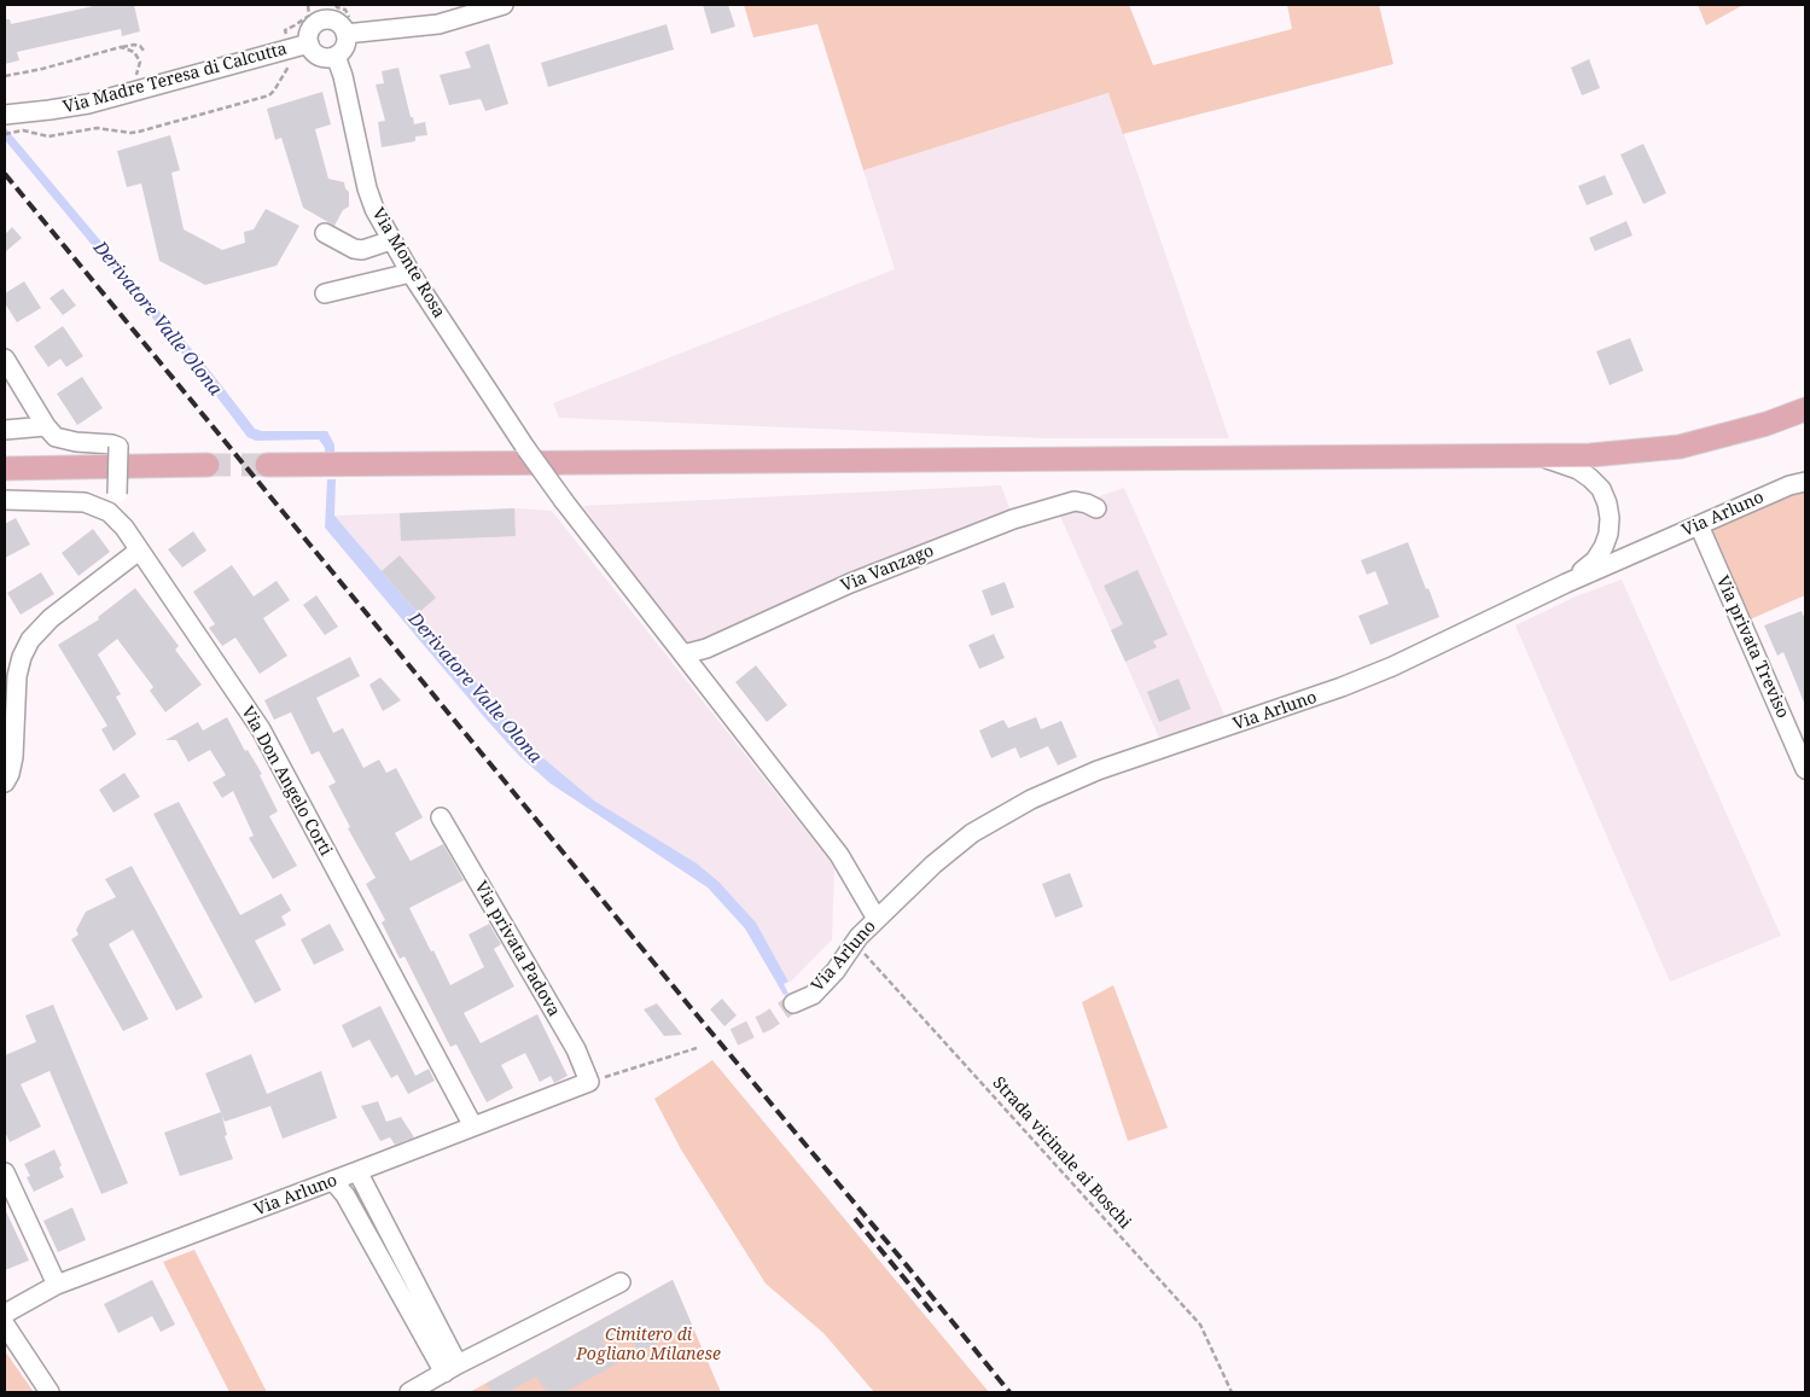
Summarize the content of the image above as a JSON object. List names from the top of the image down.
{
  "streets": {
    "street": [
      "Via Madre Teresa di Calcutta",
      "Via Monte Rosa",
      "Via Arluno",
      "Via Vanzago",
      "Via privata Treviso",
      "Via Don Angelo Corti",
      "Via privata Padova"
    ],
    "path": ["Strada vicinale ai Boschi"]
  },
  "crossings": [
    ["Via Madre Teresa di Calcutta", "Via Monte Rosa"],
    ["Via Monte Rosa", "Via Vanzago"],
    ["Via Arluno", "Via privata Treviso"],
    ["Via Arluno", "Via Don Angelo Corti"],
    ["Via Arluno", "Via privata Padova"],
    ["Via Arluno", "Strada vicinale ai Boschi"]
  ],
  "water": ["Derivatore Valle Olona"],
  "parks": ["Cimitero di Pogliano Milanese"]
}
